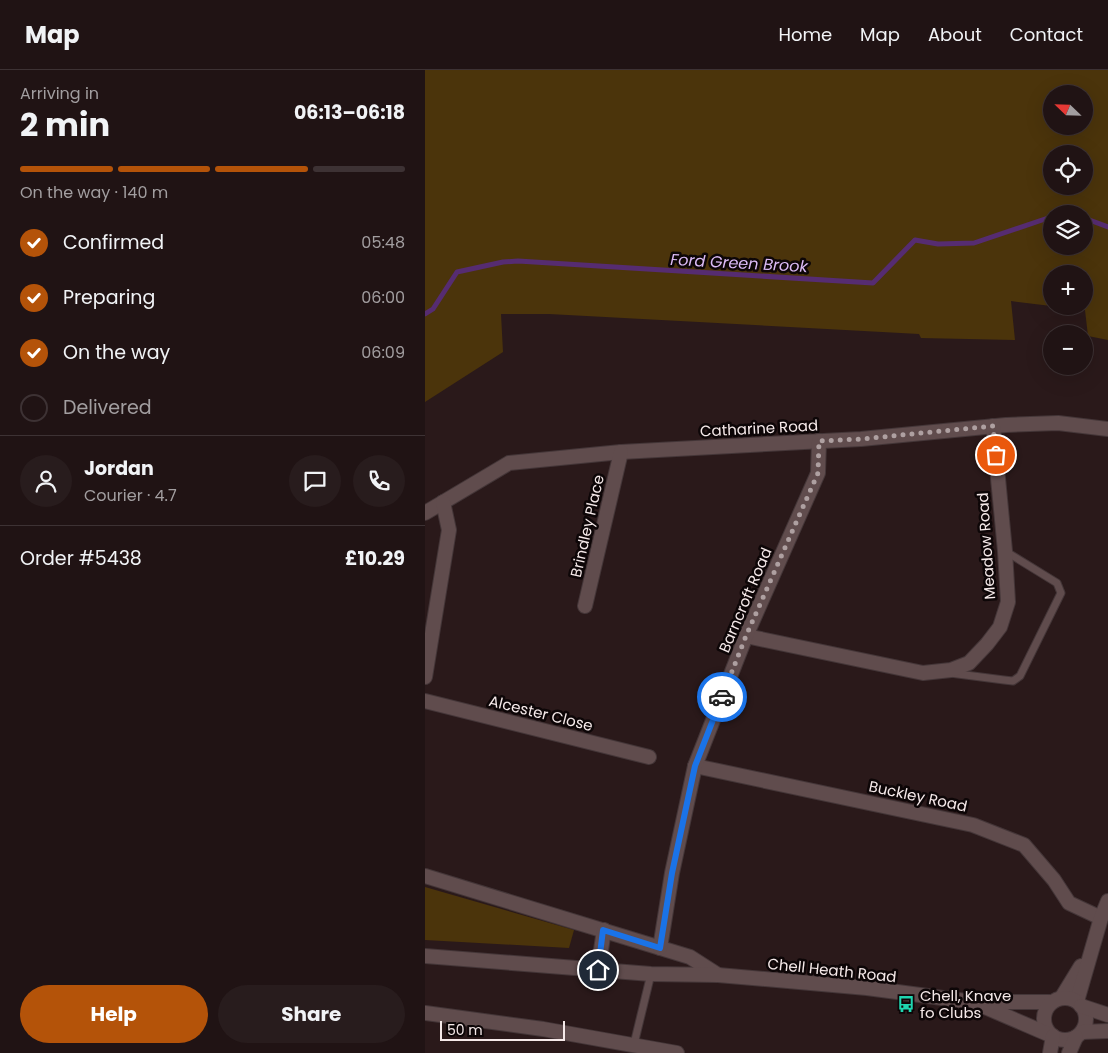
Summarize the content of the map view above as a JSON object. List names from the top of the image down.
{
  "streets": {
    "street": [
      "Catharine Road",
      "Brindley Place",
      "Meadow Road",
      "Barncroft Road",
      "Alcester Close",
      "Buckley Road",
      "Chell Heath Road"
    ]
  },
  "crossings": [
    ["Catharine Road", "Brindley Place"],
    ["Catharine Road", "Meadow Road"],
    ["Catharine Road", "Barncroft Road"],
    ["Meadow Road", "Barncroft Road"],
    ["Barncroft Road", "Buckley Road"],
    ["Barncroft Road", "Chell Heath Road"]
  ],
  "water": ["Ford Green Brook"],
  "places": {
    "bus stop": ["Chell, Knave fo Clubs"]
  },
  "scale_bar": "50 m",
  "north": "top left",
  "page": {
    "header": "Map",
    "nav": [
      "Home",
      "Map",
      "About",
      "Contact"
    ],
    "heading": ["2 min", "Arriving in", "06:13–06:18"],
    "panel": [
      "Jordan",
      "Courier · 4.7",
      "Order #5438",
      "£10.29"
    ],
    "map_buttons": ["+", "−"],
    "bar": "On the way · 140 m",
    "list": [
      ["Confirmed", "05:48"],
      ["Preparing", "06:00"],
      ["On the way", "06:09"],
      "Delivered"
    ],
    "buttons": ["Help", "Share"],
    "scale": "50 m"
  }
}
